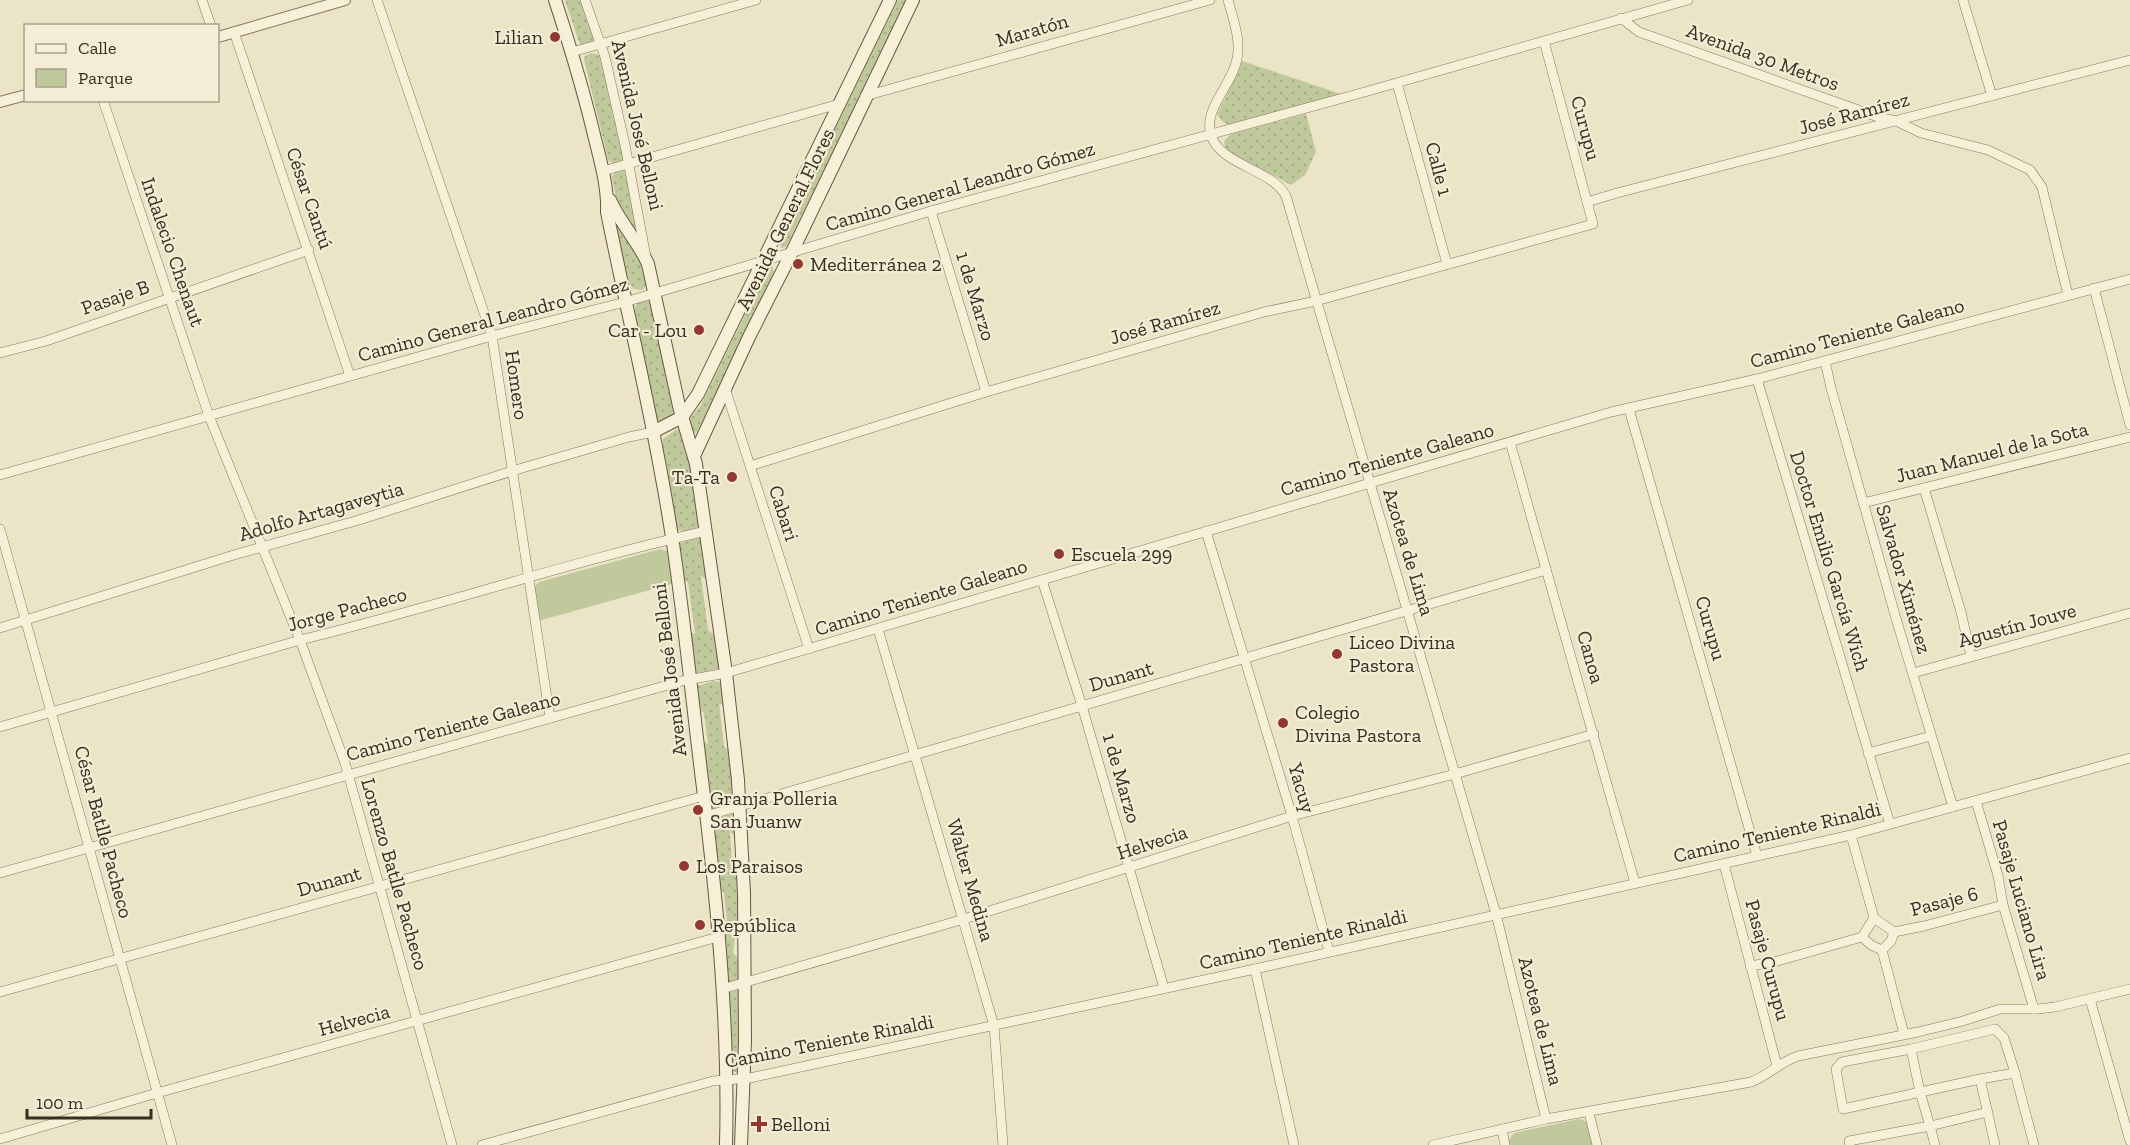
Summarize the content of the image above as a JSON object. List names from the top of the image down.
{
  "streets": {
    "main road": ["Avenida José Belloni", "Avenida General Flores"],
    "street": [
      "Maratón",
      "Avenida 30 Metros",
      "José Ramírez",
      "Curupu",
      "Calle 1",
      "Camino General Leandro Gómez",
      "César Cantú",
      "Indalecio Chenaut",
      "1 de Marzo",
      "Pasaje B",
      "Camino Teniente Galeano",
      "Homero",
      "Juan Manuel de la Sota",
      "Adolfo Artagaveytia",
      "Cabari",
      "Azotea de Lima",
      "Doctor Emilio García Wich",
      "Salvador Ximénez",
      "Jorge Pacheco",
      "Agustín Jouve",
      "Canoa",
      "Dunant",
      "Yacuy",
      "César Batlle Pacheco",
      "Camino Teniente Rinaldi",
      "Helvecia",
      "Lorenzo Batlle Pacheco",
      "Walter Medina",
      "Pasaje Luciano Lira",
      "Pasaje 6",
      "Pasaje Curupu"
    ]
  },
  "crossings": [
    ["Maratón", "Avenida General Flores"],
    ["Avenida 30 Metros", "José Ramírez"],
    ["Avenida 30 Metros", "Camino General Leandro Gómez"],
    ["Avenida 30 Metros", "Camino Teniente Galeano"],
    ["José Ramírez", "Curupu"],
    ["José Ramírez", "Calle 1"],
    ["José Ramírez", "1 de Marzo"],
    ["José Ramírez", "Cabari"],
    ["José Ramírez", "Azotea de Lima"],
    ["Avenida José Belloni", "Camino General Leandro Gómez"],
    ["Avenida José Belloni", "Avenida General Flores"],
    ["Avenida José Belloni", "Camino Teniente Galeano"],
    ["Avenida José Belloni", "Adolfo Artagaveytia"],
    ["Avenida José Belloni", "Jorge Pacheco"],
    ["Avenida José Belloni", "Dunant"],
    ["Avenida José Belloni", "Camino Teniente Rinaldi"],
    ["Avenida José Belloni", "Helvecia"],
    ["Curupu", "Camino General Leandro Gómez"],
    ["Curupu", "Camino Teniente Galeano"],
    ["Curupu", "Camino Teniente Rinaldi"],
    ["Calle 1", "Camino General Leandro Gómez"],
    ["Camino General Leandro Gómez", "César Cantú"],
    ["Camino General Leandro Gómez", "Avenida General Flores"],
    ["Camino General Leandro Gómez", "Indalecio Chenaut"],
    ["Camino General Leandro Gómez", "1 de Marzo"],
    ["Camino General Leandro Gómez", "Homero"],
    ["Camino General Leandro Gómez", "Azotea de Lima"],
    ["Camino General Leandro Gómez", "Lorenzo Batlle Pacheco"],
    ["César Cantú", "Pasaje B"],
    ["Avenida General Flores", "Adolfo Artagaveytia"],
    ["Avenida General Flores", "Cabari"],
    ["Indalecio Chenaut", "Pasaje B"],
    ["Indalecio Chenaut", "Lorenzo Batlle Pacheco"],
    ["1 de Marzo", "Camino Teniente Galeano"],
    ["1 de Marzo", "Dunant"],
    ["1 de Marzo", "Camino Teniente Rinaldi"],
    ["1 de Marzo", "Helvecia"],
    ["Camino Teniente Galeano", "Homero"],
    ["Camino Teniente Galeano", "Cabari"],
    ["Camino Teniente Galeano", "Azotea de Lima"],
    ["Camino Teniente Galeano", "Doctor Emilio García Wich"],
    ["Camino Teniente Galeano", "Salvador Ximénez"],
    ["Camino Teniente Galeano", "Canoa"],
    ["Camino Teniente Galeano", "Yacuy"],
    ["Camino Teniente Galeano", "César Batlle Pacheco"],
    ["Camino Teniente Galeano", "Lorenzo Batlle Pacheco"],
    ["Camino Teniente Galeano", "Walter Medina"],
    ["Homero", "Adolfo Artagaveytia"],
    ["Homero", "Jorge Pacheco"],
    ["Juan Manuel de la Sota", "Salvador Ximénez"],
    ["Adolfo Artagaveytia", "César Batlle Pacheco"],
    ["Adolfo Artagaveytia", "Lorenzo Batlle Pacheco"],
    ["Azotea de Lima", "Dunant"],
    ["Azotea de Lima", "Camino Teniente Rinaldi"],
    ["Azotea de Lima", "Helvecia"],
    ["Doctor Emilio García Wich", "Camino Teniente Rinaldi"],
    ["Salvador Ximénez", "Agustín Jouve"],
    ["Salvador Ximénez", "Camino Teniente Rinaldi"],
    ["Jorge Pacheco", "César Batlle Pacheco"],
    ["Jorge Pacheco", "Lorenzo Batlle Pacheco"],
    ["Canoa", "Dunant"],
    ["Canoa", "Camino Teniente Rinaldi"],
    ["Canoa", "Helvecia"],
    ["Dunant", "Yacuy"],
    ["Dunant", "César Batlle Pacheco"],
    ["Dunant", "Lorenzo Batlle Pacheco"],
    ["Dunant", "Walter Medina"],
    ["Yacuy", "Camino Teniente Rinaldi"],
    ["Yacuy", "Helvecia"],
    ["César Batlle Pacheco", "Helvecia"],
    ["Camino Teniente Rinaldi", "Walter Medina"],
    ["Camino Teniente Rinaldi", "Pasaje Luciano Lira"],
    ["Camino Teniente Rinaldi", "Pasaje Curupu"],
    ["Helvecia", "Lorenzo Batlle Pacheco"],
    ["Helvecia", "Walter Medina"],
    ["Pasaje Luciano Lira", "Pasaje 6"]
  ],
  "places": {
    "other": [
      "Lilian",
      "Mediterránea 2",
      "Car - Lou",
      "Ta-Ta",
      "Escuela 299",
      "Liceo Divina Pastora",
      "Colegio Divina Pastora",
      "Granja Polleria San Juanw",
      "Los Paraisos",
      "República"
    ],
    "health": ["Belloni"]
  },
  "legend": ["Calle", "Parque"],
  "scale_bar": "100 m"
}
